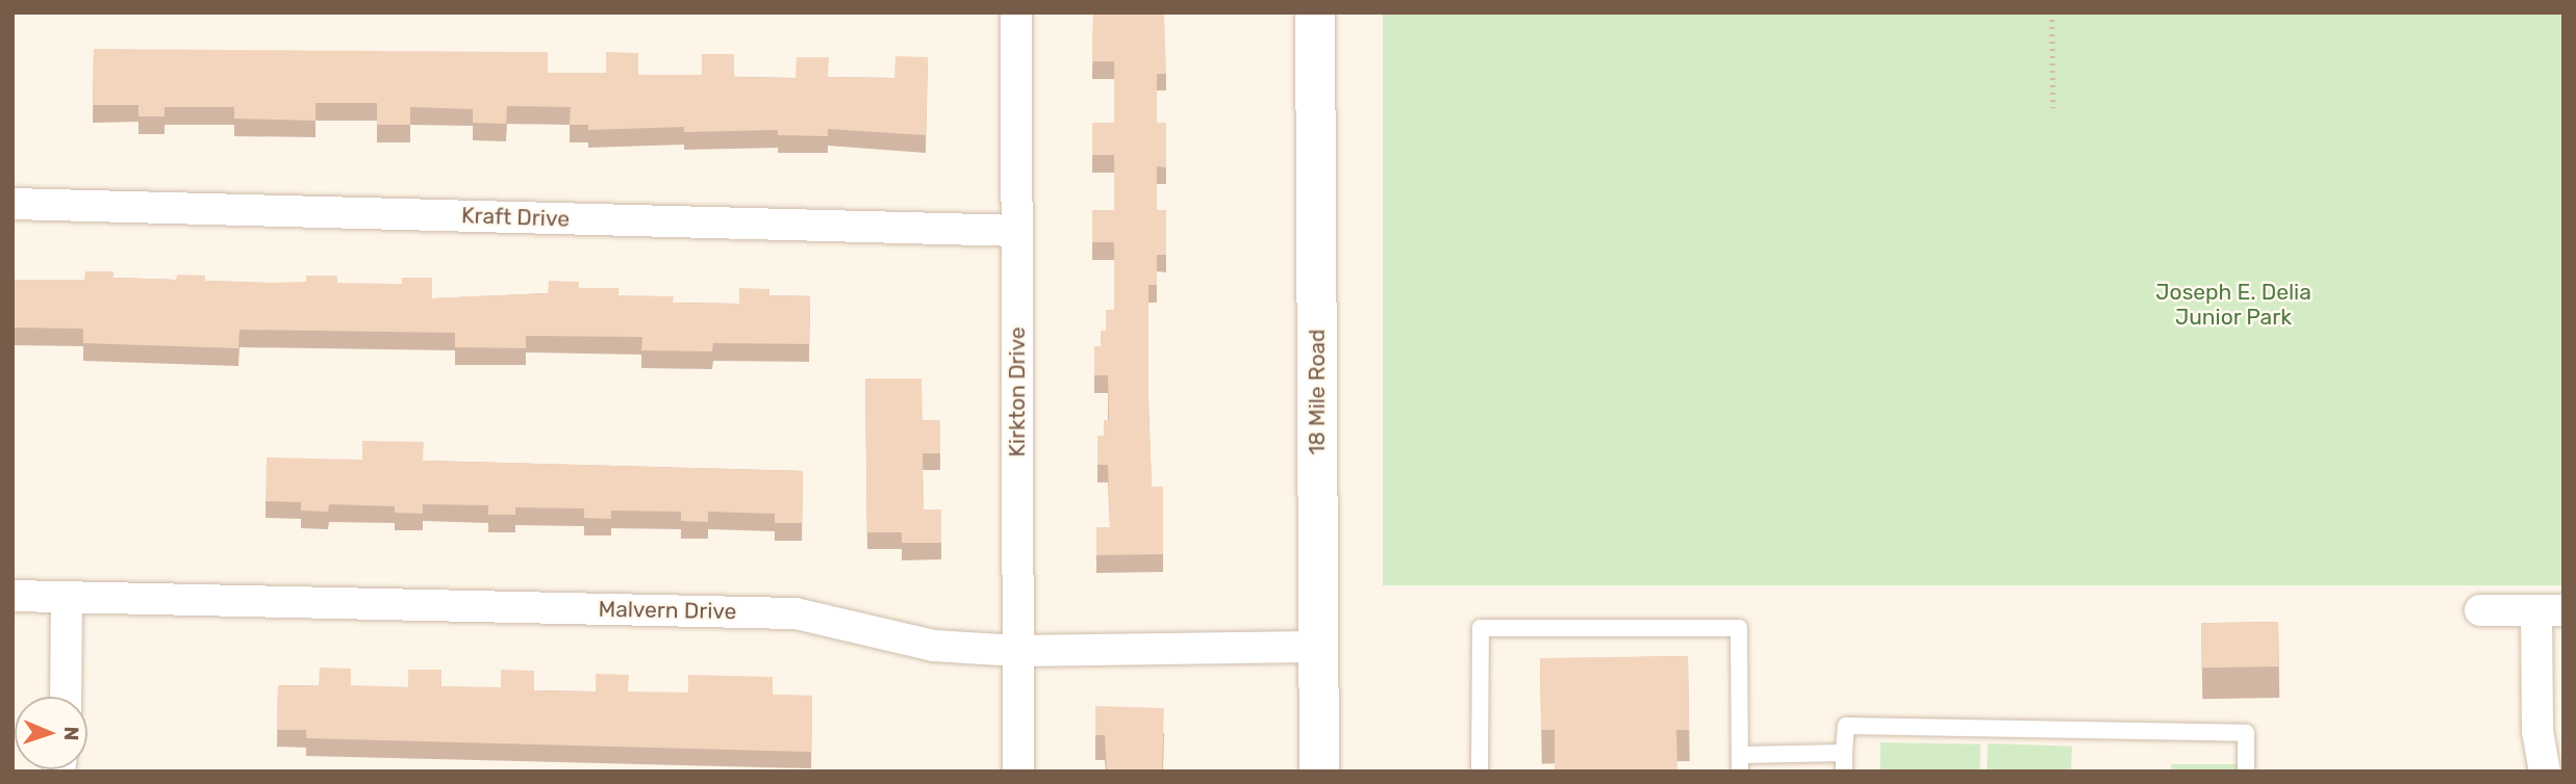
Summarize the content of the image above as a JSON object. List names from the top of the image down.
{
  "streets": {
    "main road": ["18 Mile Road"],
    "street": ["Kraft Drive", "Kirkton Drive", "Malvern Drive"]
  },
  "crossings": [
    ["Kraft Drive", "Kirkton Drive"],
    ["Kirkton Drive", "Malvern Drive"],
    ["18 Mile Road", "Malvern Drive"]
  ],
  "parks": ["Joseph E. Delia Junior Park"],
  "north": "right"
}
